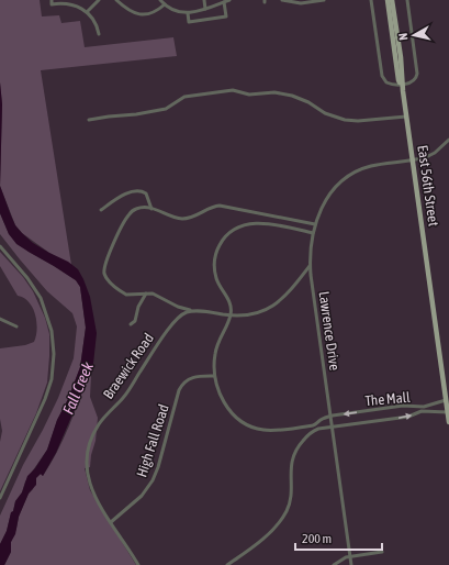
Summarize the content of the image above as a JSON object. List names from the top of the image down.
{
  "streets": {
    "main road": ["East 56th Street"],
    "street": [
      "Lawrence Drive",
      "Braewick Road",
      "The Mall",
      "High Fall Road"
    ]
  },
  "crossings": [
    ["East 56th Street", "Lawrence Drive"],
    ["East 56th Street", "The Mall"],
    ["Lawrence Drive", "The Mall"],
    ["Braewick Road", "High Fall Road"],
    ["The Mall", "High Fall Road"]
  ],
  "water": ["Fall Creek"],
  "scale_bar": "200 m",
  "north": "left"
}
